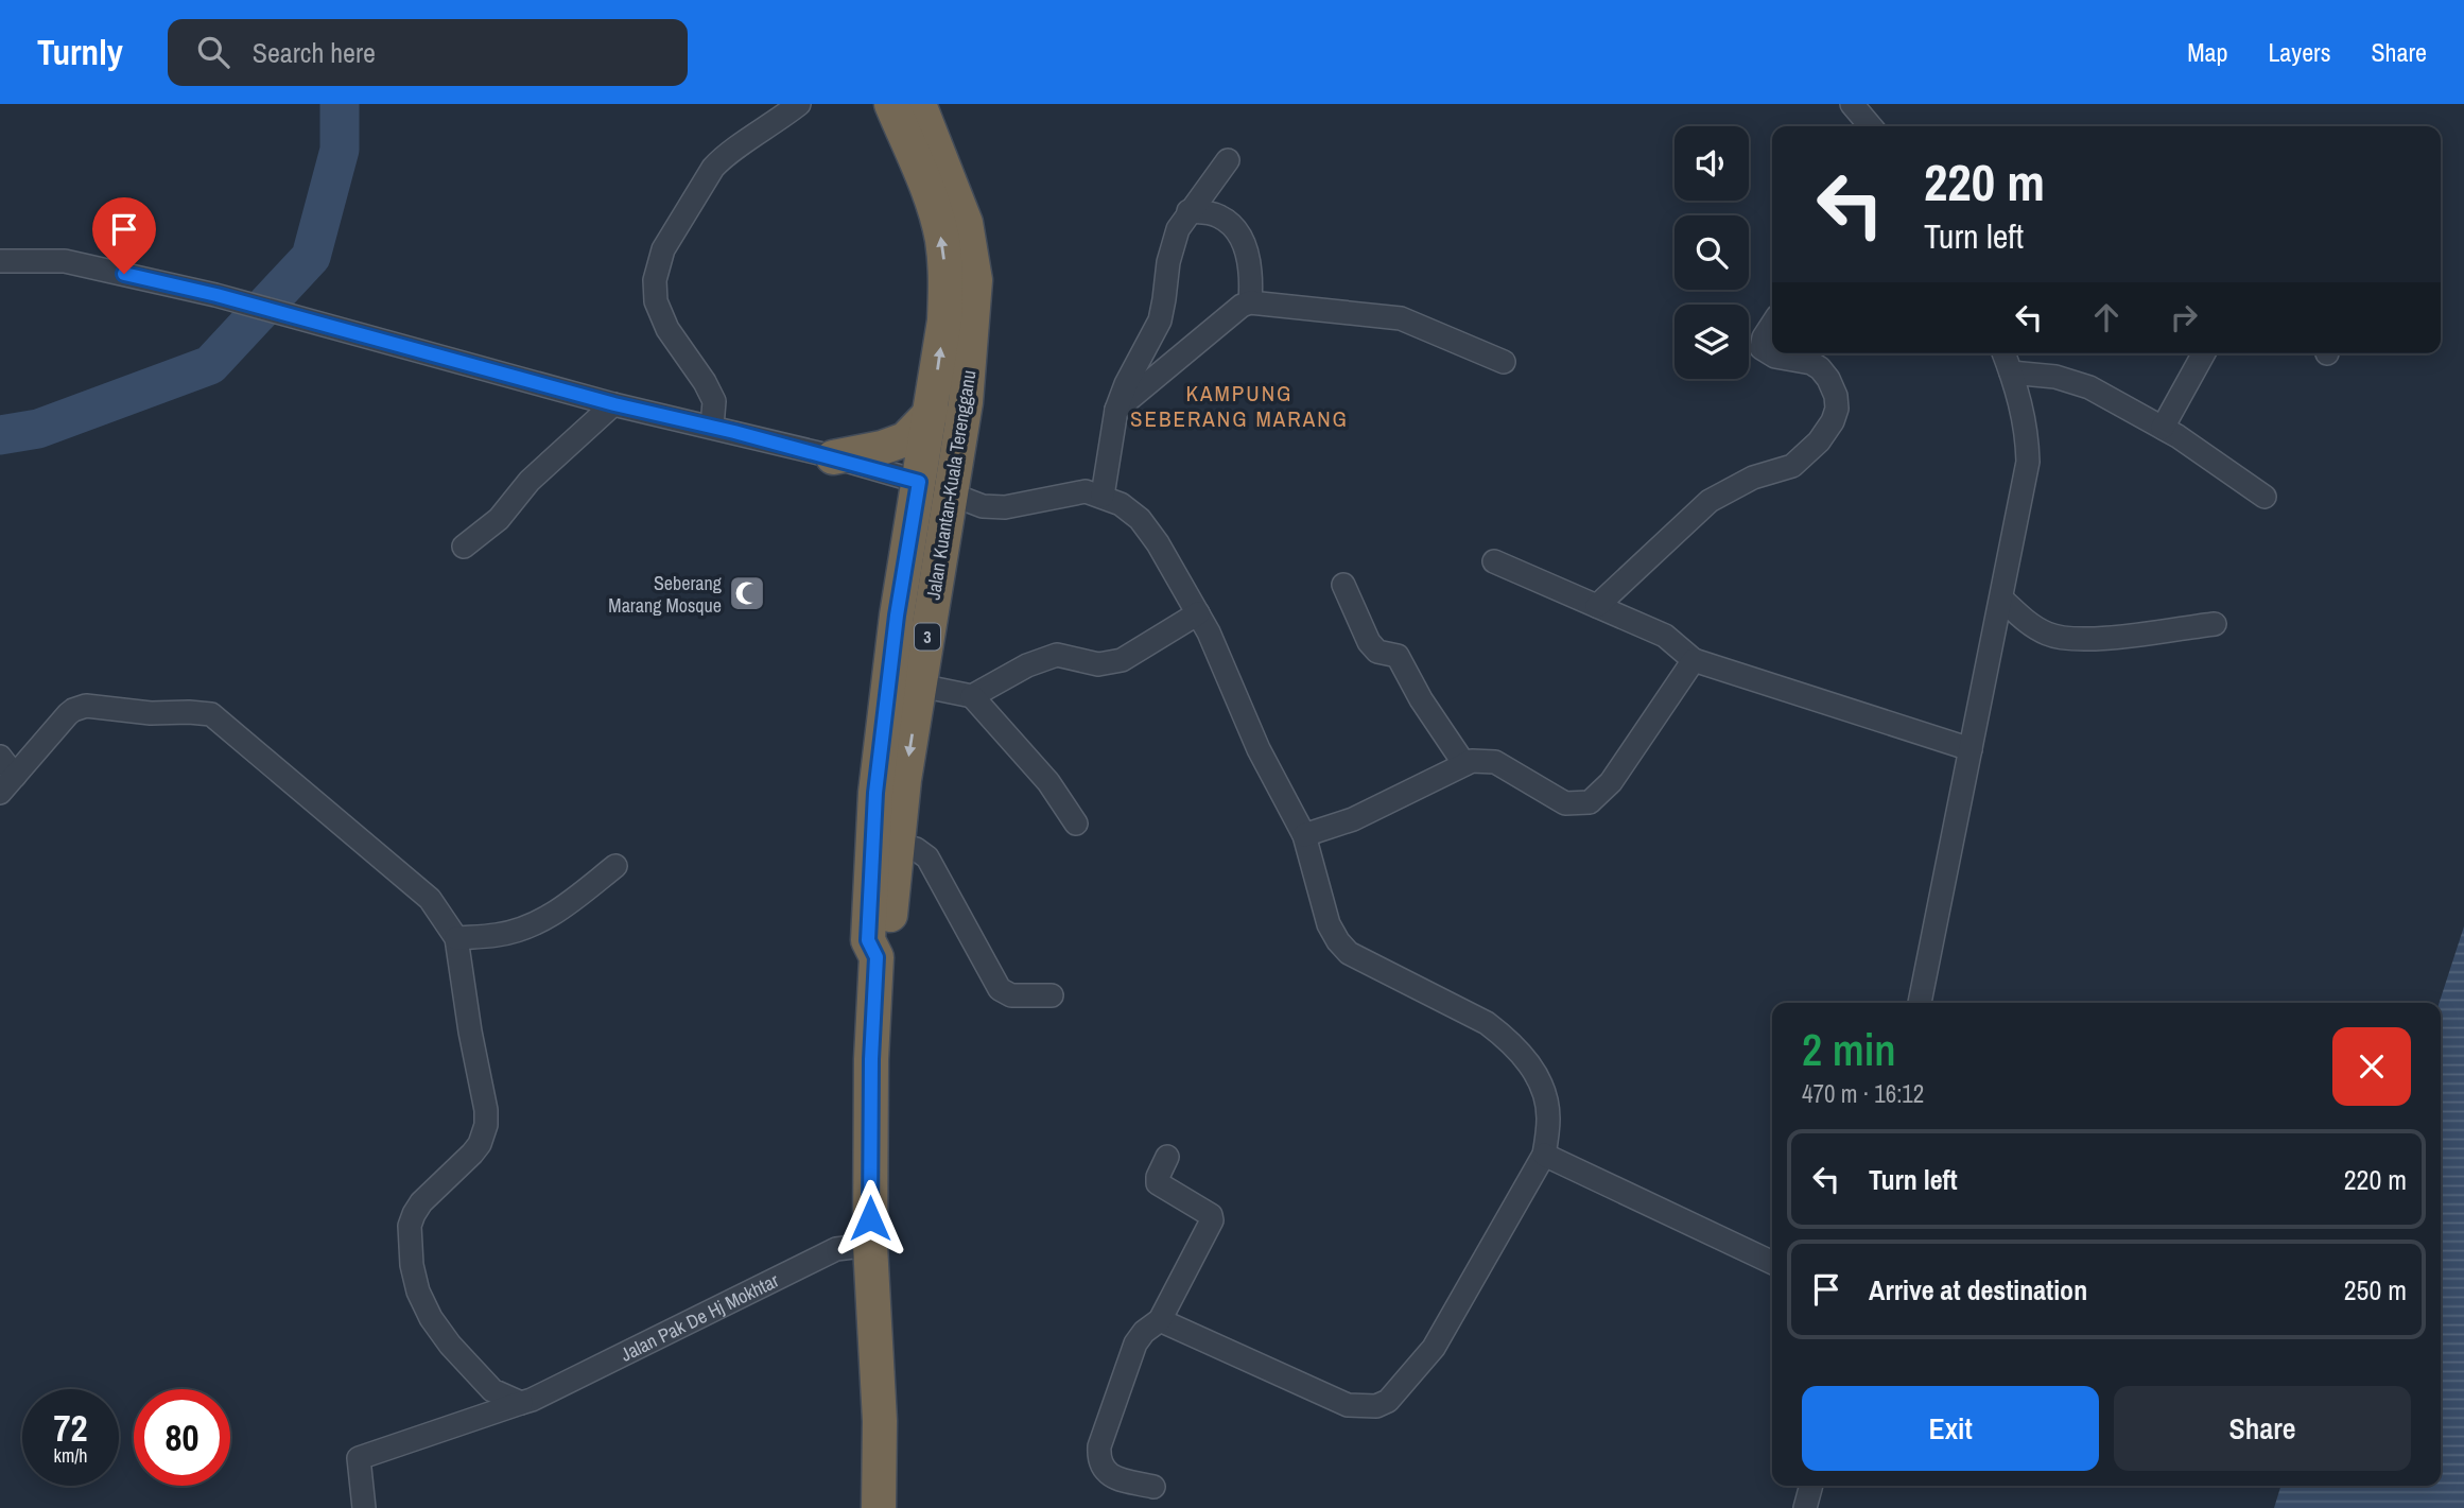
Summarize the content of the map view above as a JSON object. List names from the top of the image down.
{
  "streets": {
    "highway": ["Jalan Kuantan-Kuala Terengganu", "3"],
    "street": ["Jalan Pak De Hj Mokhtar"]
  },
  "crossings": [
    ["Jalan Kuantan-Kuala Terengganu", "Jalan Pak De Hj Mokhtar"]
  ],
  "districts": ["KAMPUNG SEBERANG MARANG"],
  "places": {
    "mosque": ["Seberang Marang Mosque"]
  },
  "page": {
    "header": "Turnly",
    "search": "Search here",
    "nav": ["Map", "Layers", "Share"],
    "turn": ["220 m", "Turn left"],
    "heading": ["2 min", "470 m · 16:12"],
    "list": [
      {
        "name": "Turn left",
        "value": "220 m"
      },
      {
        "name": "Arrive at destination",
        "value": "250 m"
      }
    ],
    "buttons": ["Exit", "Share"],
    "speed": "72 km/h",
    "limit": "80"
  }
}
